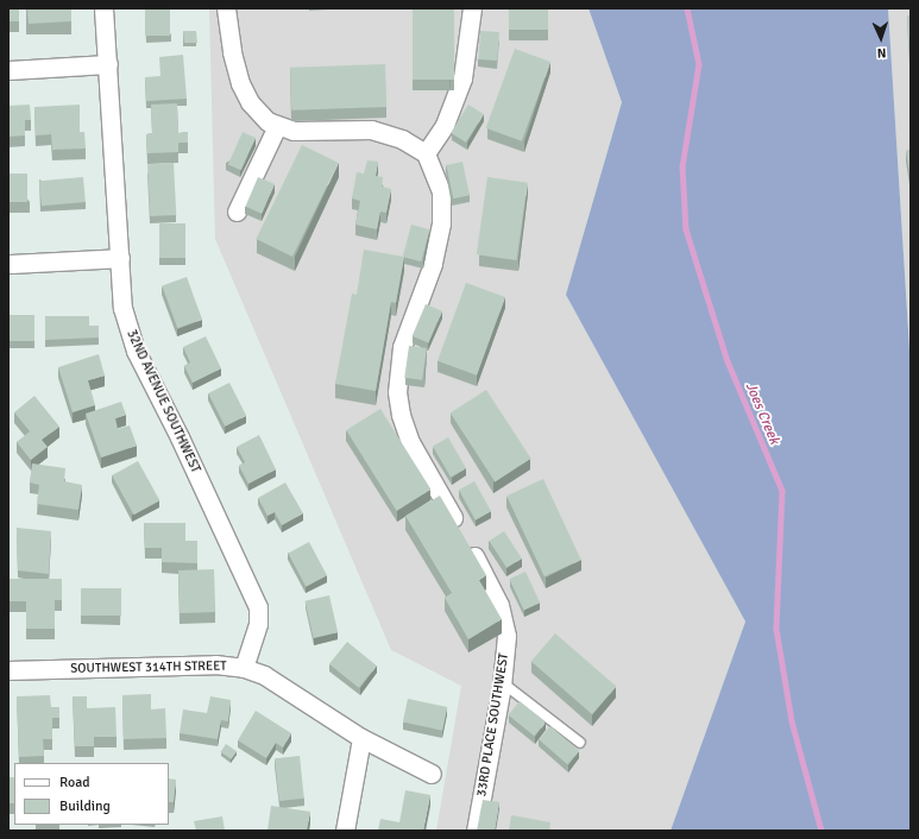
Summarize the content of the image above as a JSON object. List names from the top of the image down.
{
  "streets": {
    "street": ["32ND AVENUE SOUTHWEST", "SOUTHWEST 314TH STREET", "33RD PLACE SOUTHWEST"]
  },
  "crossings": [
    ["32ND AVENUE SOUTHWEST", "SOUTHWEST 314TH STREET"]
  ],
  "water": ["Joes Creek"],
  "legend": ["Road", "Building"],
  "north": "bottom"
}
